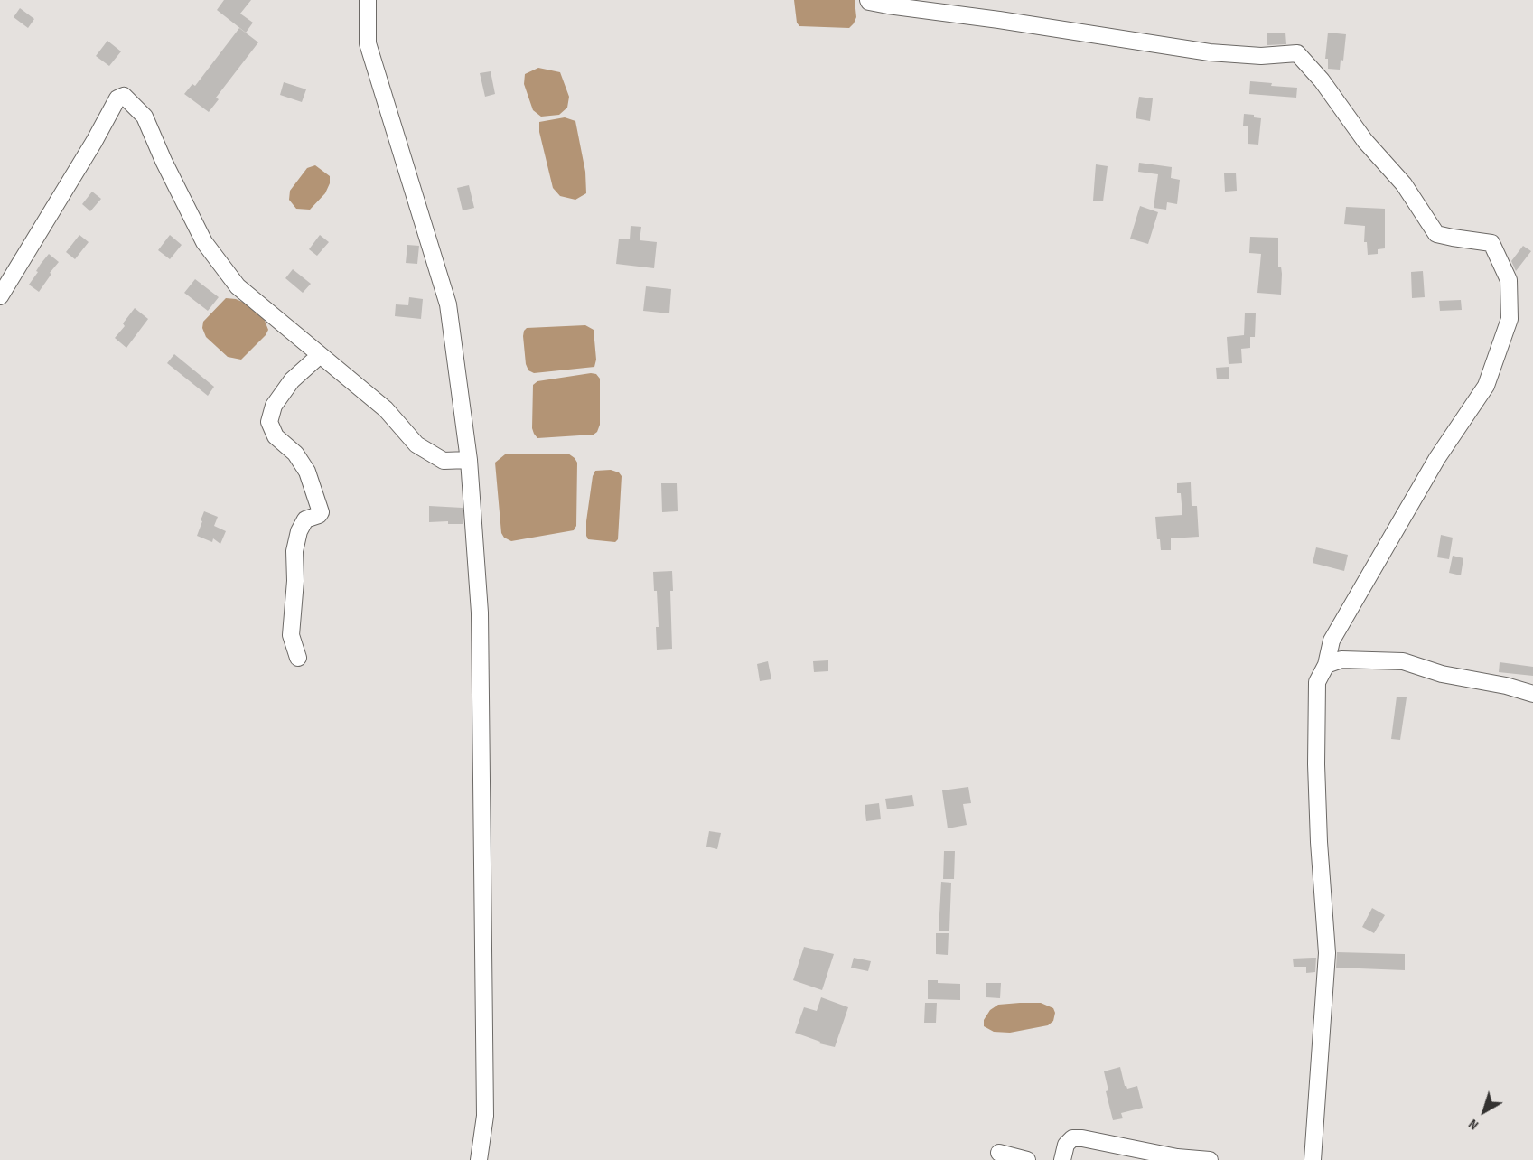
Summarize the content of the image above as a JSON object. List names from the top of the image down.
{
  "north": "bottom left"
}
